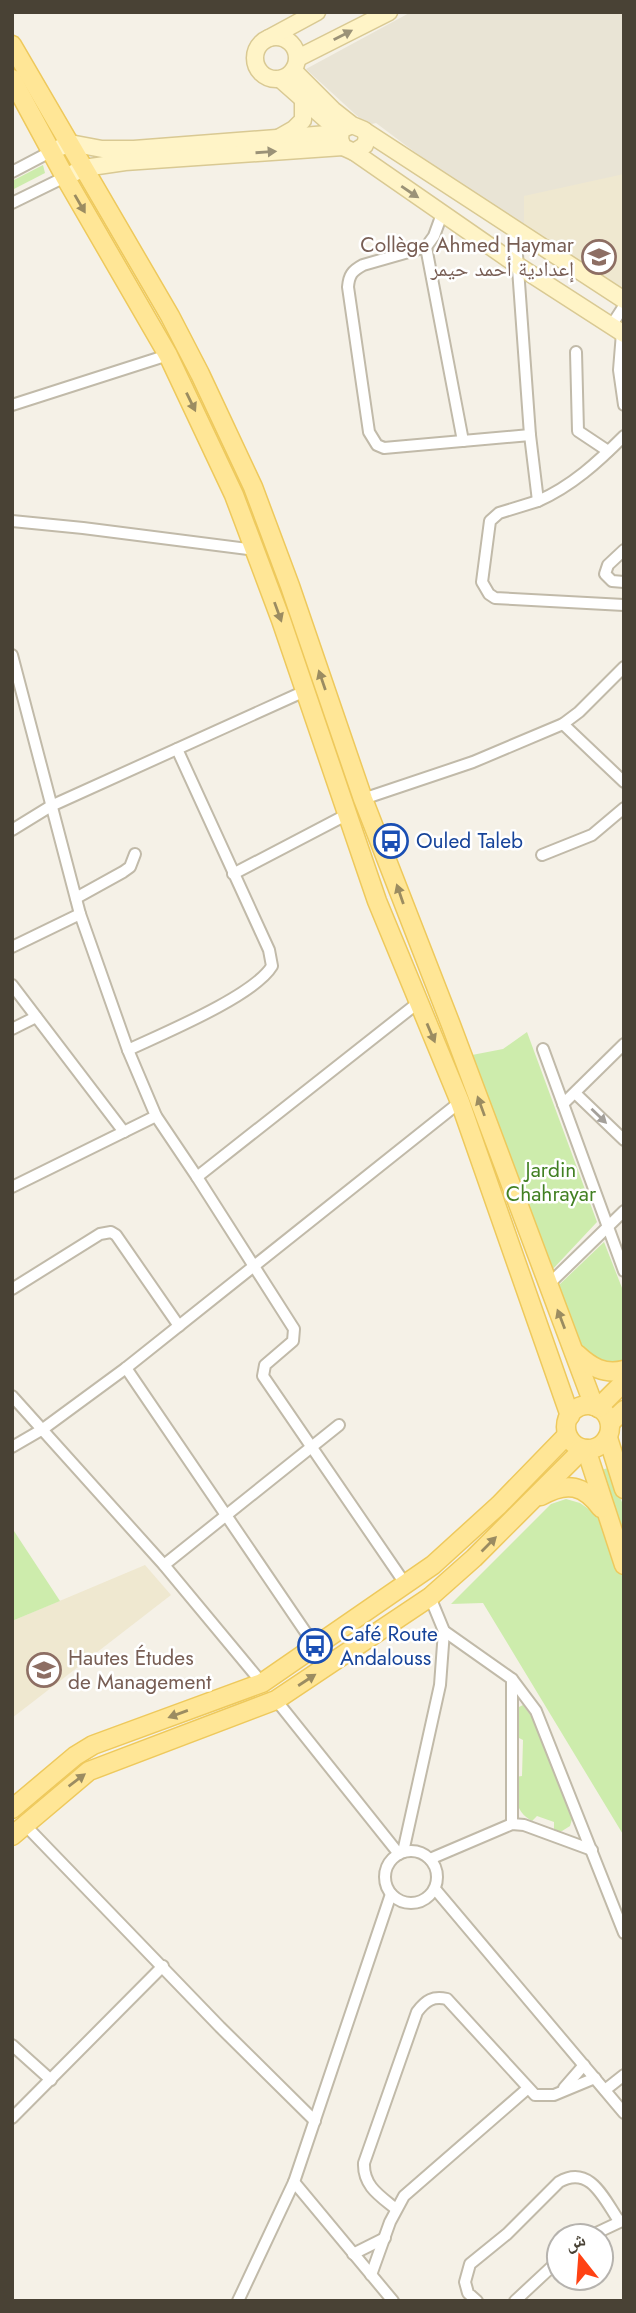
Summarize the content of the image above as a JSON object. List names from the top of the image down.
{
  "parks": ["Jardin Chahrayar"],
  "places": {
    "school or university": ["Collège Ahmed Haymar إعدادية أحمد حيمر", "Hautes Études de Management"],
    "bus stop": ["Ouled Taleb", "Café Route Andalouss"]
  },
  "north": "top"
}
